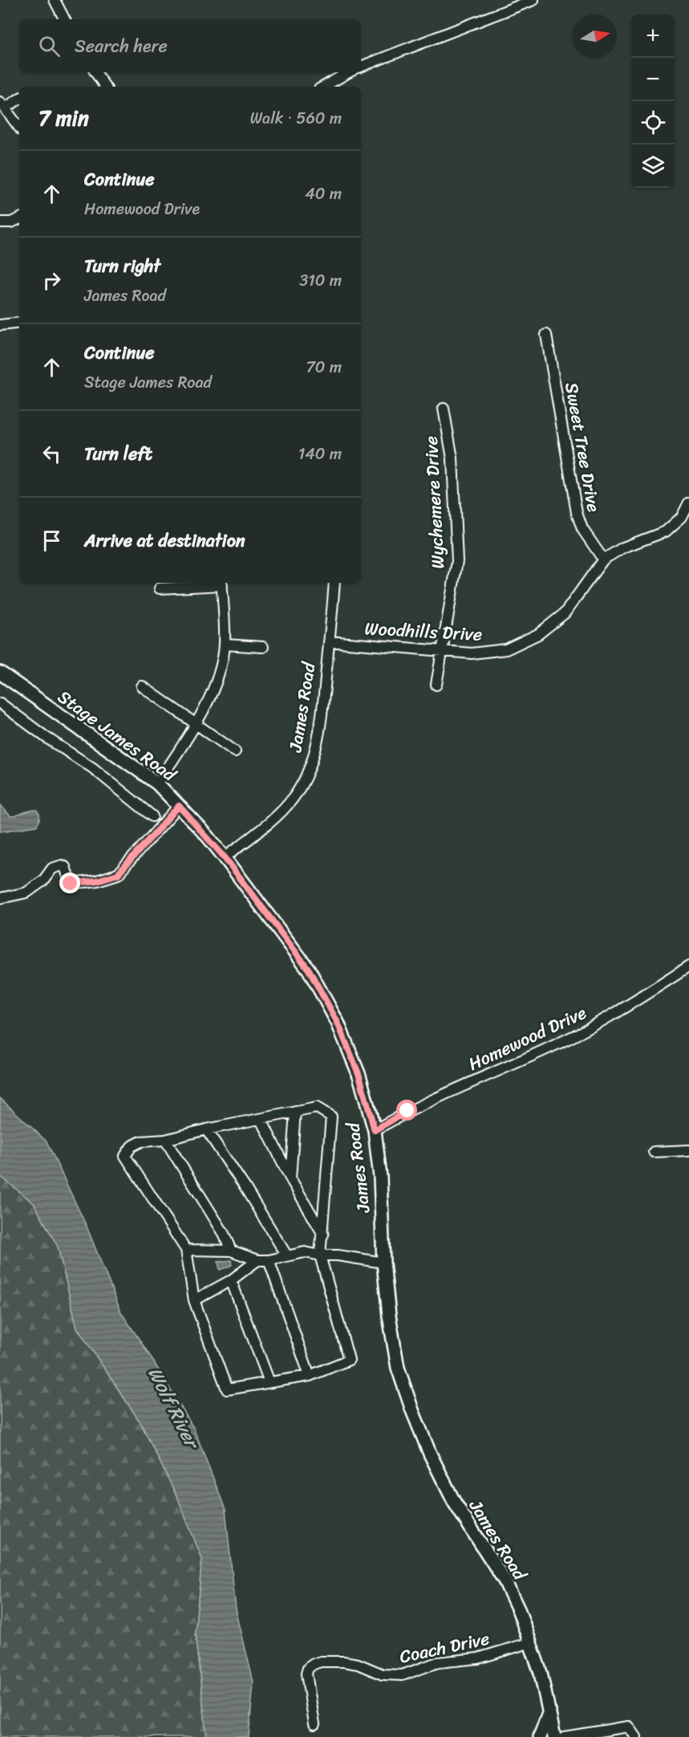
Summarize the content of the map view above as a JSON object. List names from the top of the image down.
{
  "streets": {
    "main road": ["James Road", "Stage James Road"],
    "street": [
      "Sweet Tree Drive",
      "Wychemere Drive",
      "Woodhills Drive",
      "Homewood Drive",
      "Coach Drive"
    ]
  },
  "crossings": [
    ["Sweet Tree Drive", "Woodhills Drive"],
    ["Wychemere Drive", "Woodhills Drive"],
    ["Woodhills Drive", "James Road"],
    ["James Road", "Stage James Road"],
    ["James Road", "Homewood Drive"],
    ["James Road", "Coach Drive"]
  ],
  "water": ["Wolf River"],
  "north": "right",
  "page": {
    "map_buttons": ["+", "−"],
    "search": "Search here",
    "heading": ["7 min", "Walk · 560 m"],
    "list": [
      ["Continue", "Homewood Drive", "40 m"],
      ["Turn right", "James Road", "310 m"],
      ["Continue", "Stage James Road", "70 m"],
      ["Turn left", "140 m"],
      "Arrive at destination"
    ]
  }
}
